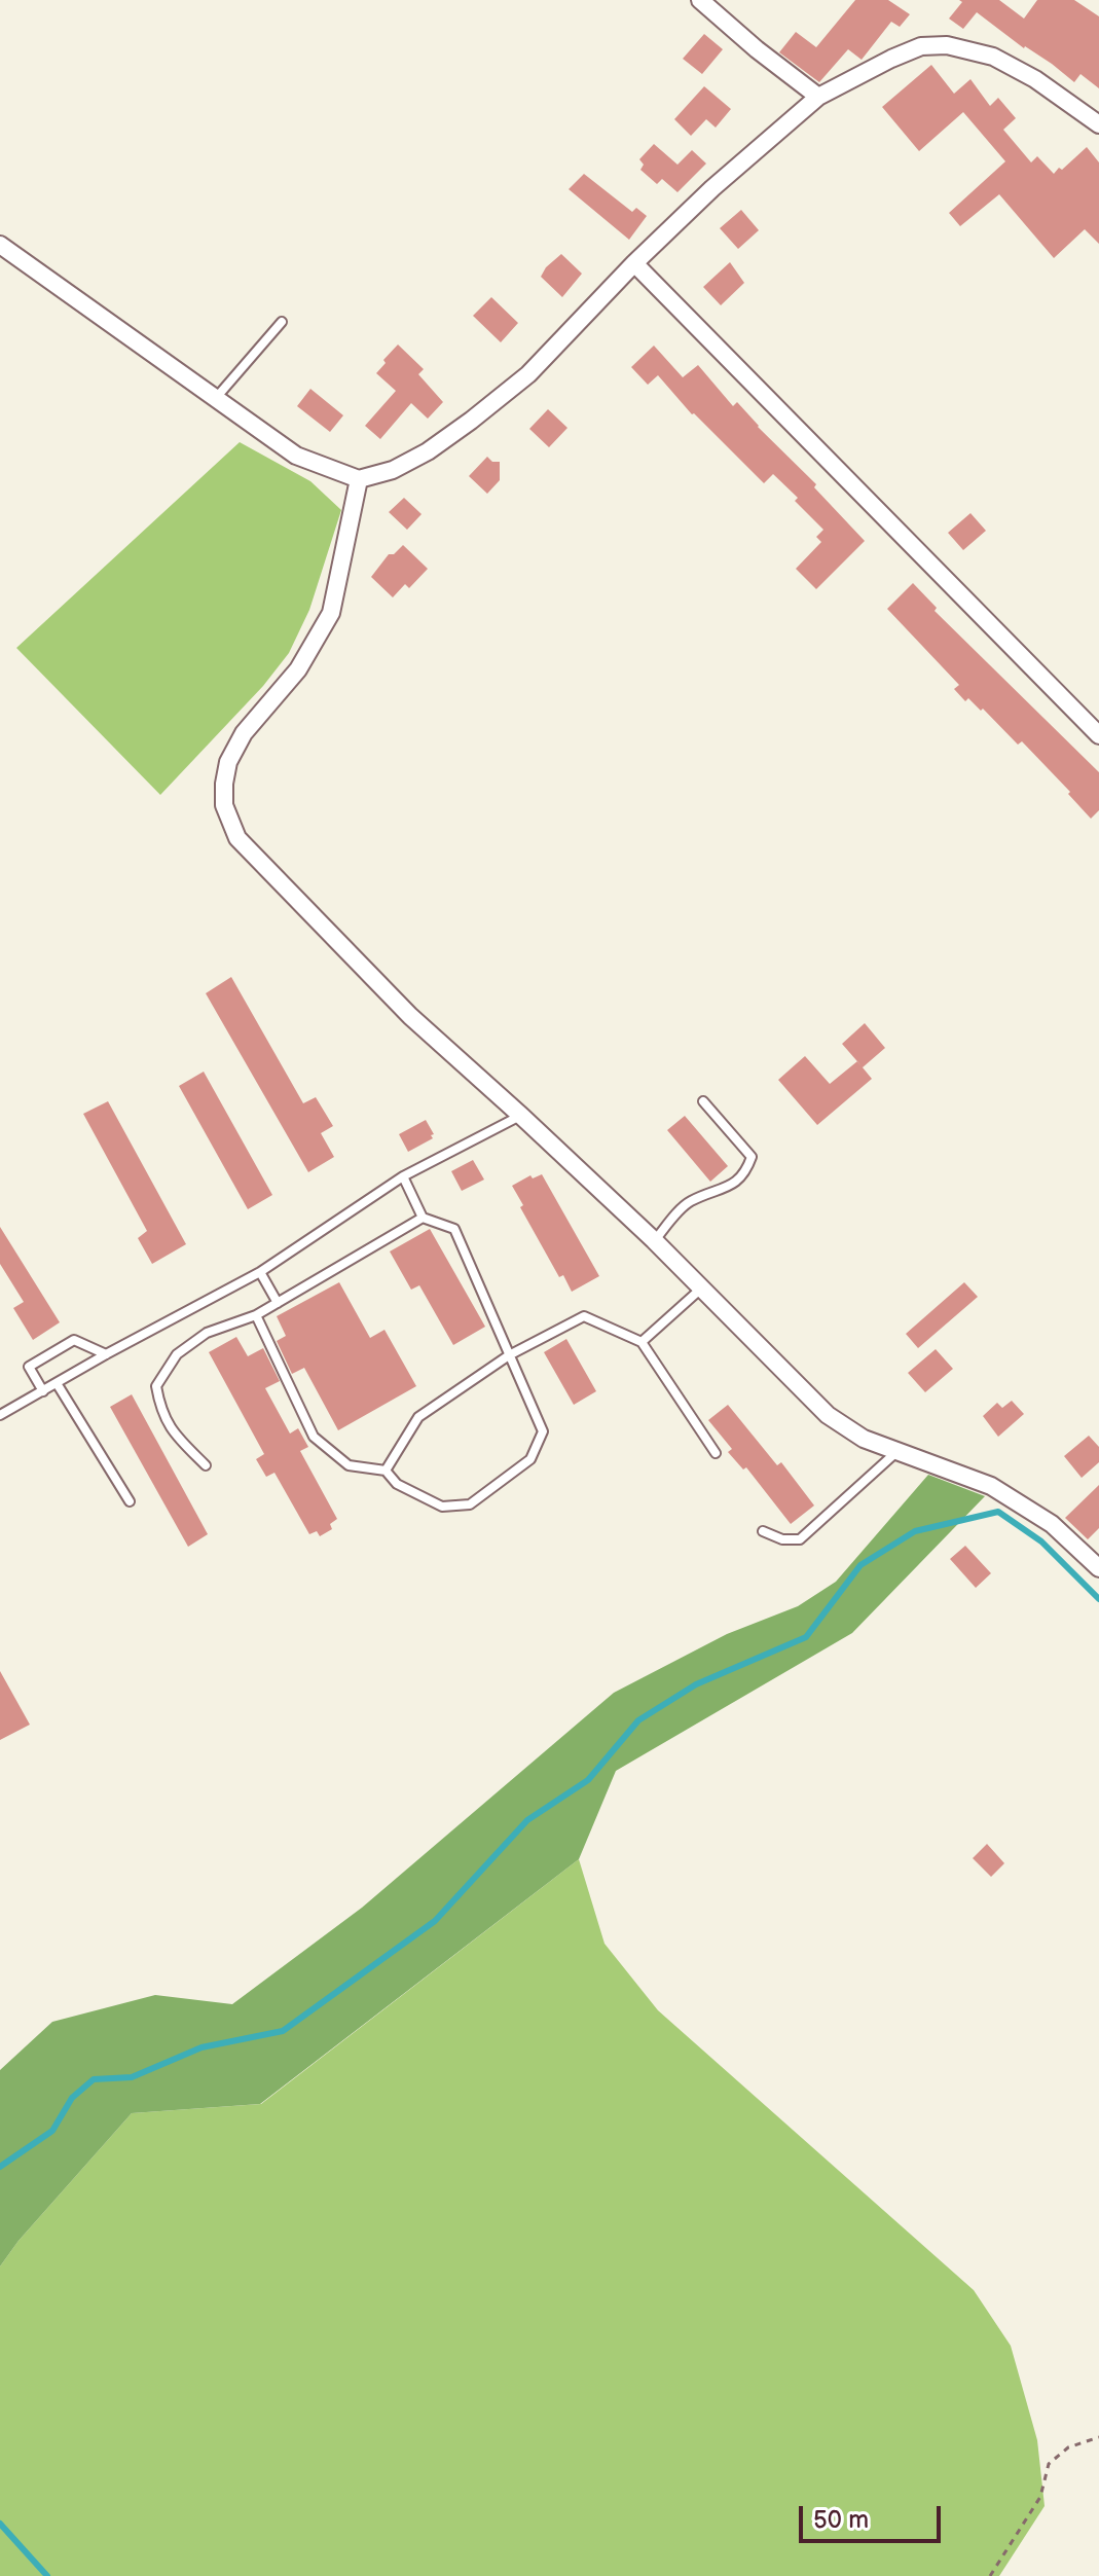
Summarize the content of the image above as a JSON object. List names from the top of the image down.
{
  "scale_bar": "50 m"
}
